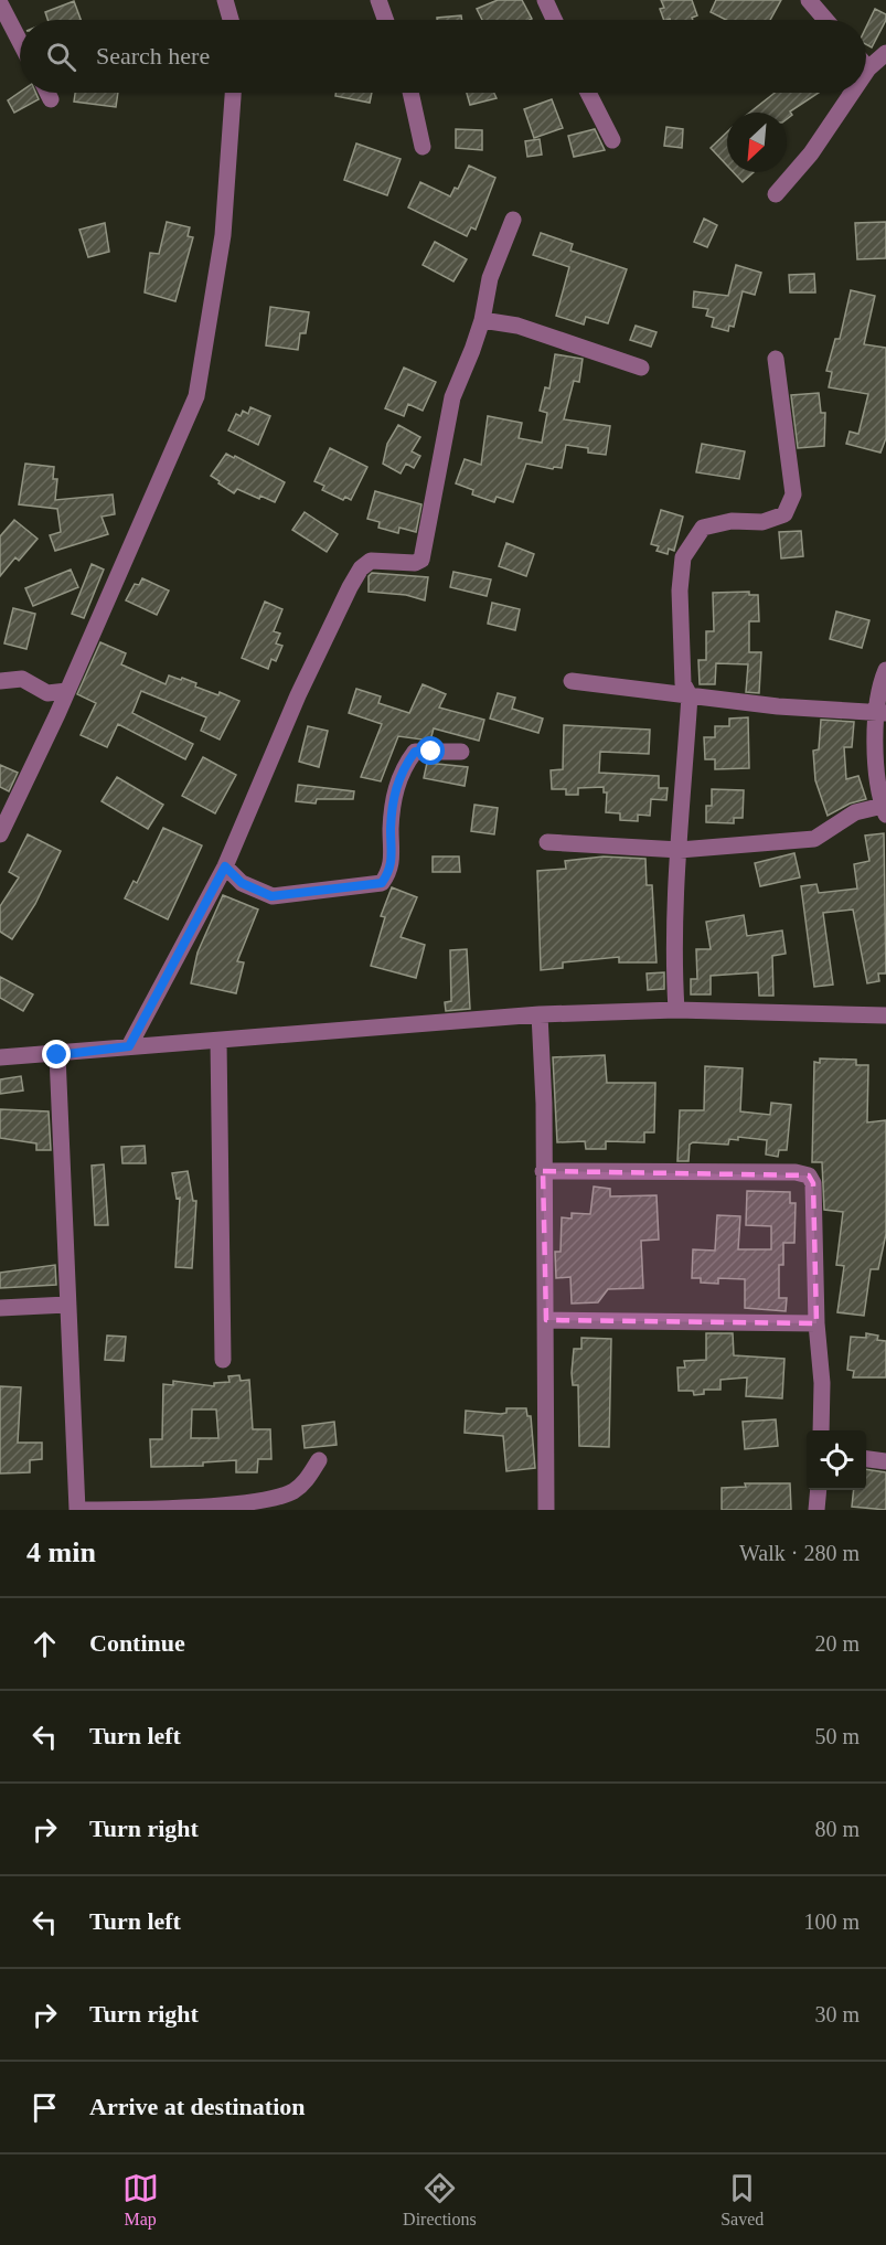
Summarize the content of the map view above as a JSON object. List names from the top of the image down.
{
  "north": "bottom left",
  "page": {
    "search": "Search here",
    "heading": ["4 min", "Walk · 280 m"],
    "list": [
      ["Continue", "20 m"],
      ["Turn left", "50 m"],
      ["Turn right", "80 m"],
      ["Turn left", "100 m"],
      ["Turn right", "30 m"],
      "Arrive at destination"
    ],
    "nav": ["Map", "Directions", "Saved"]
  }
}
